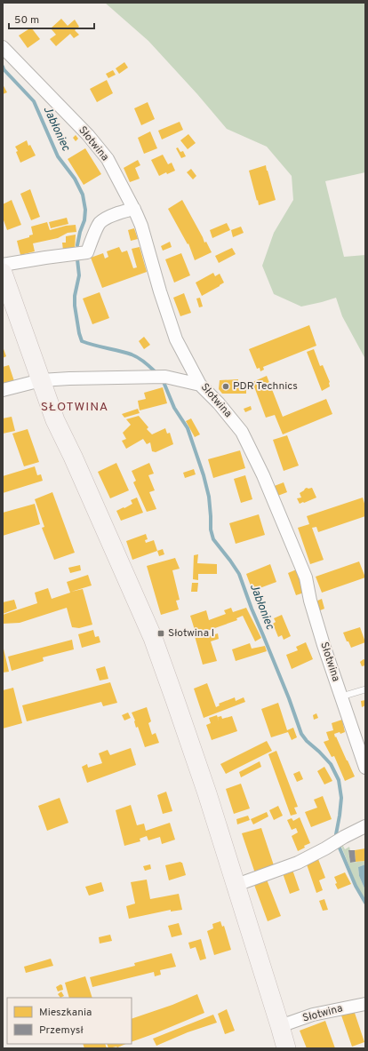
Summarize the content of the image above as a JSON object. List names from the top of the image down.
{
  "streets": {
    "street": ["Słotwina"]
  },
  "districts": ["SŁOTWINA"],
  "water": ["Jabłoniec"],
  "places": {
    "other": ["PDR Technics"],
    "transit": ["Słotwina I"]
  },
  "legend": ["Mieszkania", "Przemysł"],
  "scale_bar": "50 m"
}
